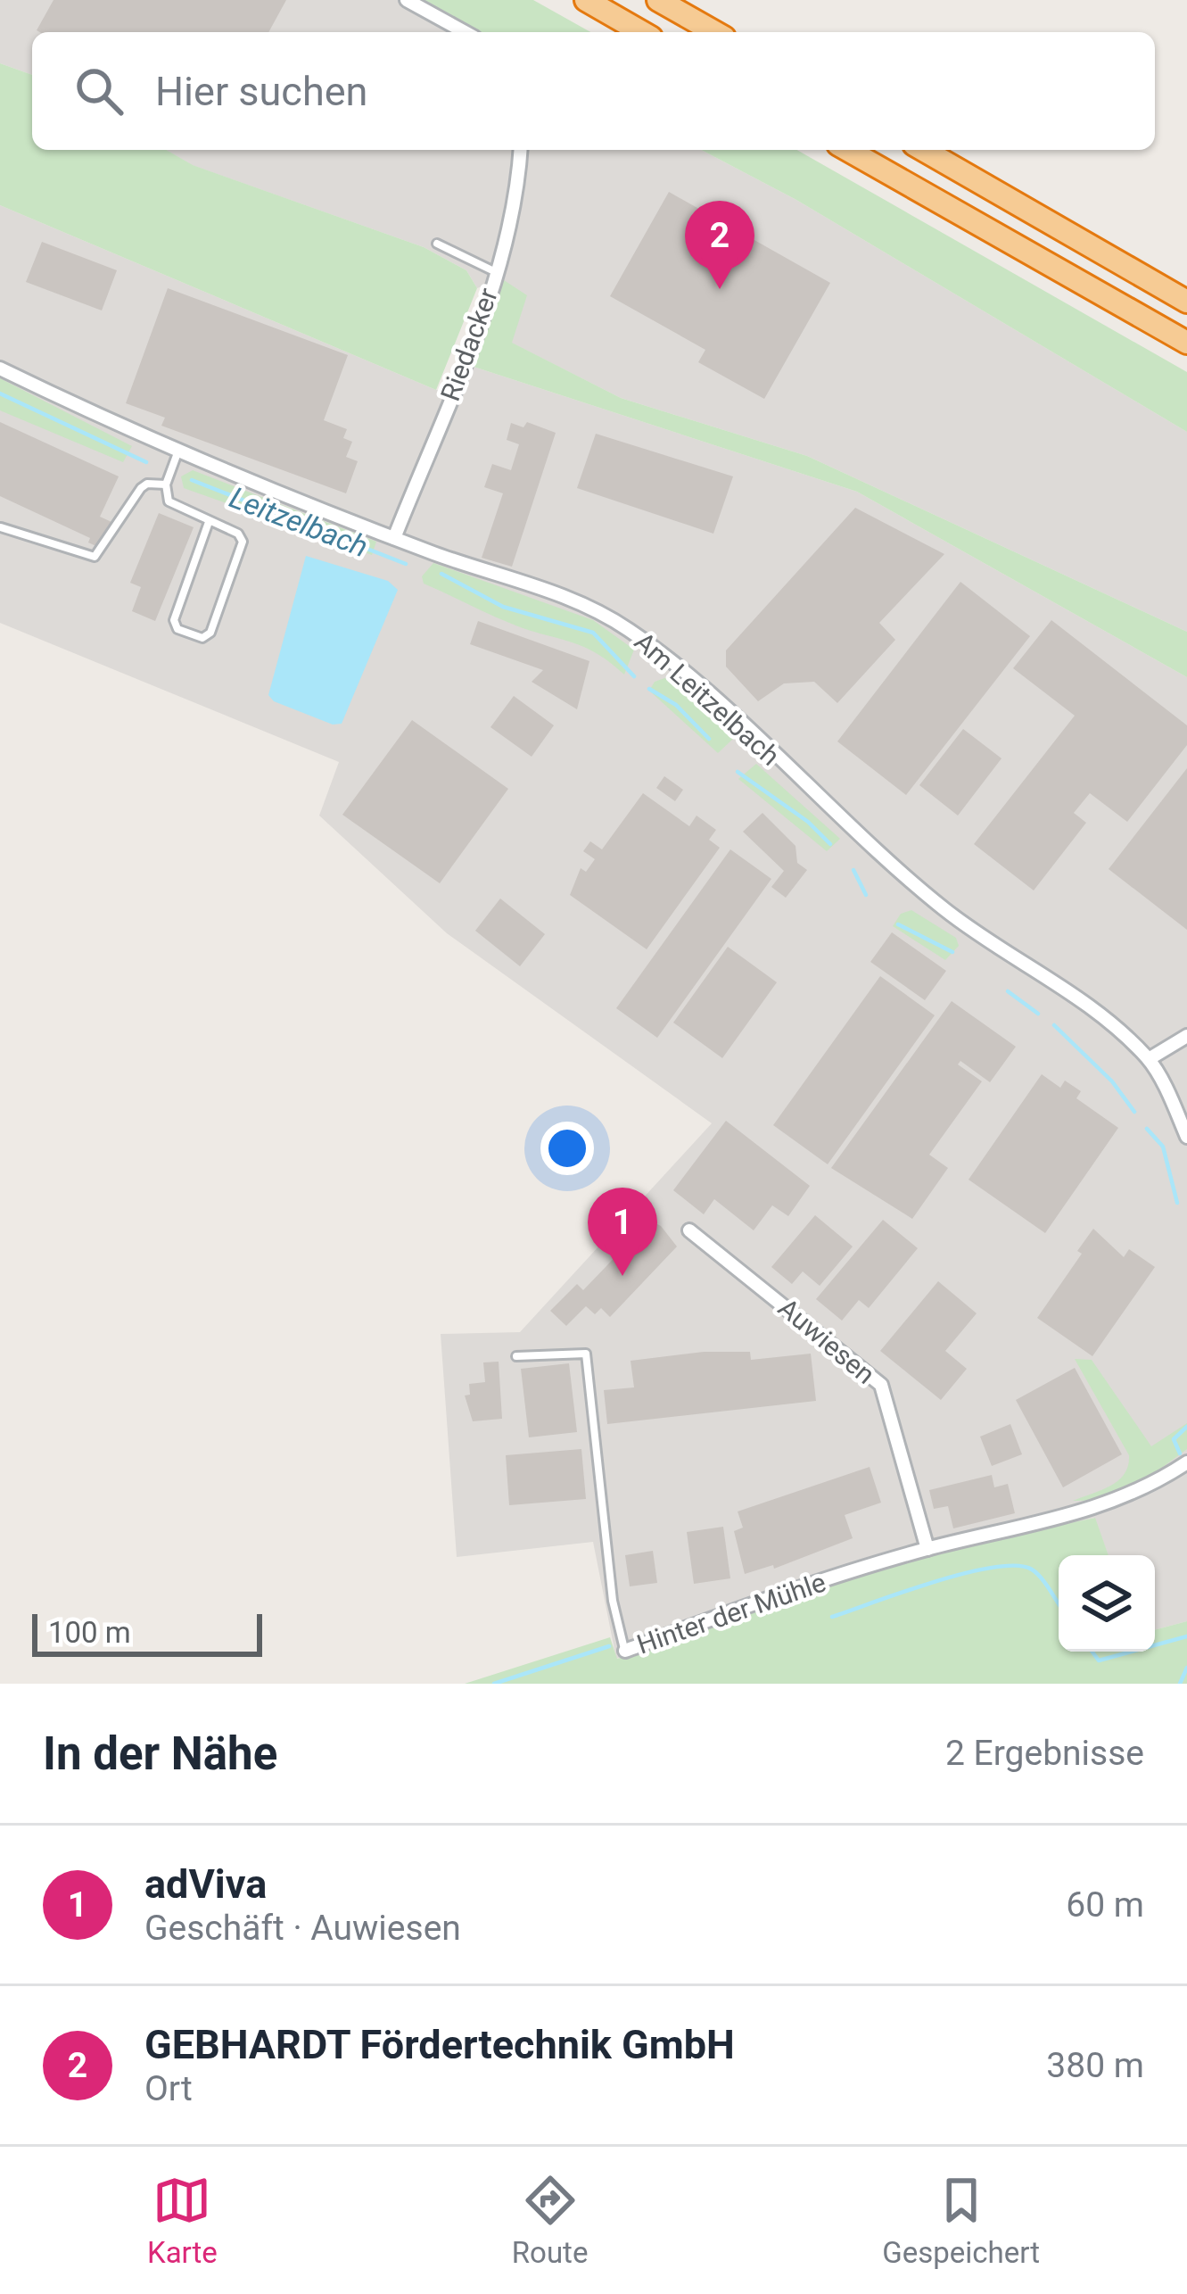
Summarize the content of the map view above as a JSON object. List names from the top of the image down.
{
  "streets": {
    "street": [
      "Riedacker",
      "Am Leitzelbach",
      "Auwiesen",
      "Hinter der Mühle"
    ]
  },
  "crossings": [
    ["Riedacker", "Am Leitzelbach"],
    ["Auwiesen", "Hinter der Mühle"]
  ],
  "water": ["Leitzelbach"],
  "scale_bar": "100 m",
  "page": {
    "search": "Hier suchen",
    "pins": ["2", "1"],
    "scale": "100 m",
    "heading": ["In der Nähe", "2 Ergebnisse"],
    "list": [
      {
        "mark": "1",
        "name": "adViva",
        "note": "Geschäft · Auwiesen",
        "value": "60 m"
      },
      {
        "mark": "2",
        "name": "GEBHARDT Fördertechnik GmbH",
        "note": "Ort",
        "value": "380 m"
      }
    ],
    "nav": ["Karte", "Route", "Gespeichert"]
  }
}
